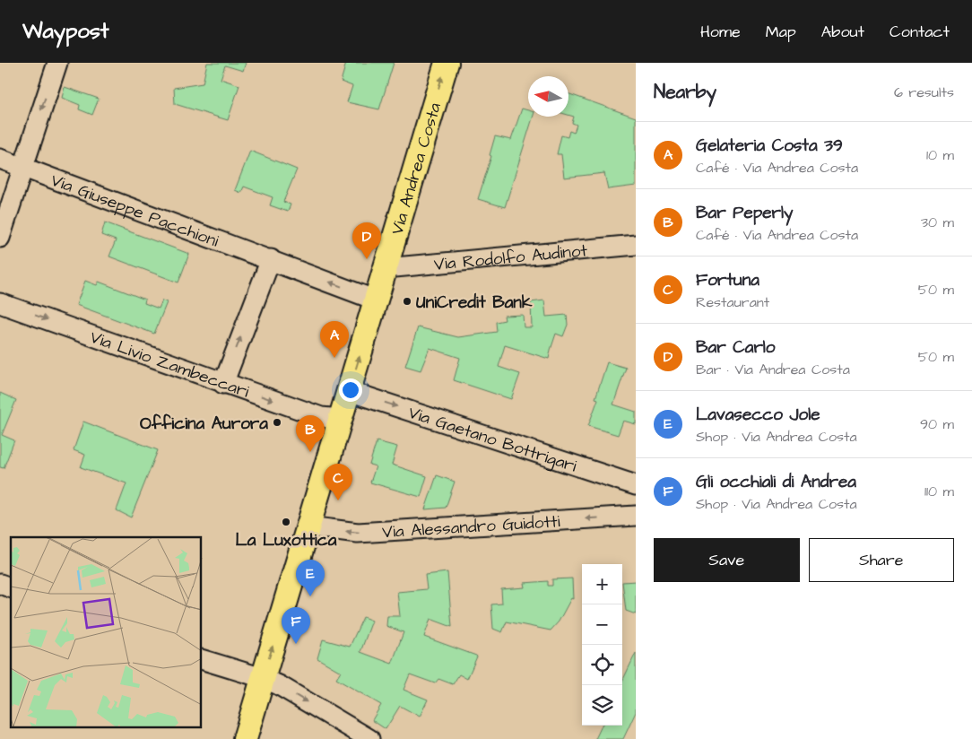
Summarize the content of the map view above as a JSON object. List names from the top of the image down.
{
  "streets": {
    "main road": ["Via Andrea Costa"],
    "street": [
      "Via Giuseppe Pacchioni",
      "Via Rodolfo Audinot",
      "Via Livio Zambeccari",
      "Via Gaetano Bottrigari",
      "Via Alessandro Guidotti"
    ]
  },
  "crossings": [
    ["Via Andrea Costa", "Via Giuseppe Pacchioni"],
    ["Via Andrea Costa", "Via Rodolfo Audinot"],
    ["Via Andrea Costa", "Via Livio Zambeccari"],
    ["Via Andrea Costa", "Via Gaetano Bottrigari"],
    ["Via Andrea Costa", "Via Alessandro Guidotti"]
  ],
  "one_way": [
    "Via Andrea Costa",
    "Via Livio Zambeccari",
    "Via Gaetano Bottrigari",
    "Via Alessandro Guidotti"
  ],
  "places": ["UniCredit Bank", "Officina Aurora", "La Luxottica"],
  "north": "left",
  "page": {
    "header": "Waypost",
    "nav": [
      "Home",
      "Map",
      "About",
      "Contact"
    ],
    "heading": ["Nearby", "6 results"],
    "list": [
      {
        "mark": "A",
        "name": "Gelateria Costa 39",
        "note": "Café · Via Andrea Costa",
        "value": "10 m"
      },
      {
        "mark": "B",
        "name": "Bar Peperly",
        "note": "Café · Via Andrea Costa",
        "value": "30 m"
      },
      {
        "mark": "C",
        "name": "Fortuna",
        "note": "Restaurant",
        "value": "50 m"
      },
      {
        "mark": "D",
        "name": "Bar Carlo",
        "note": "Bar · Via Andrea Costa",
        "value": "50 m"
      },
      {
        "mark": "E",
        "name": "Lavasecco Jole",
        "note": "Shop · Via Andrea Costa",
        "value": "90 m"
      },
      {
        "mark": "F",
        "name": "Gli occhiali di Andrea",
        "note": "Shop · Via Andrea Costa",
        "value": "110 m"
      }
    ],
    "pins": [
      "D",
      "A",
      "B",
      "C",
      "E",
      "F"
    ],
    "buttons": ["Save", "Share"],
    "map_buttons": ["+", "−"]
  }
}
